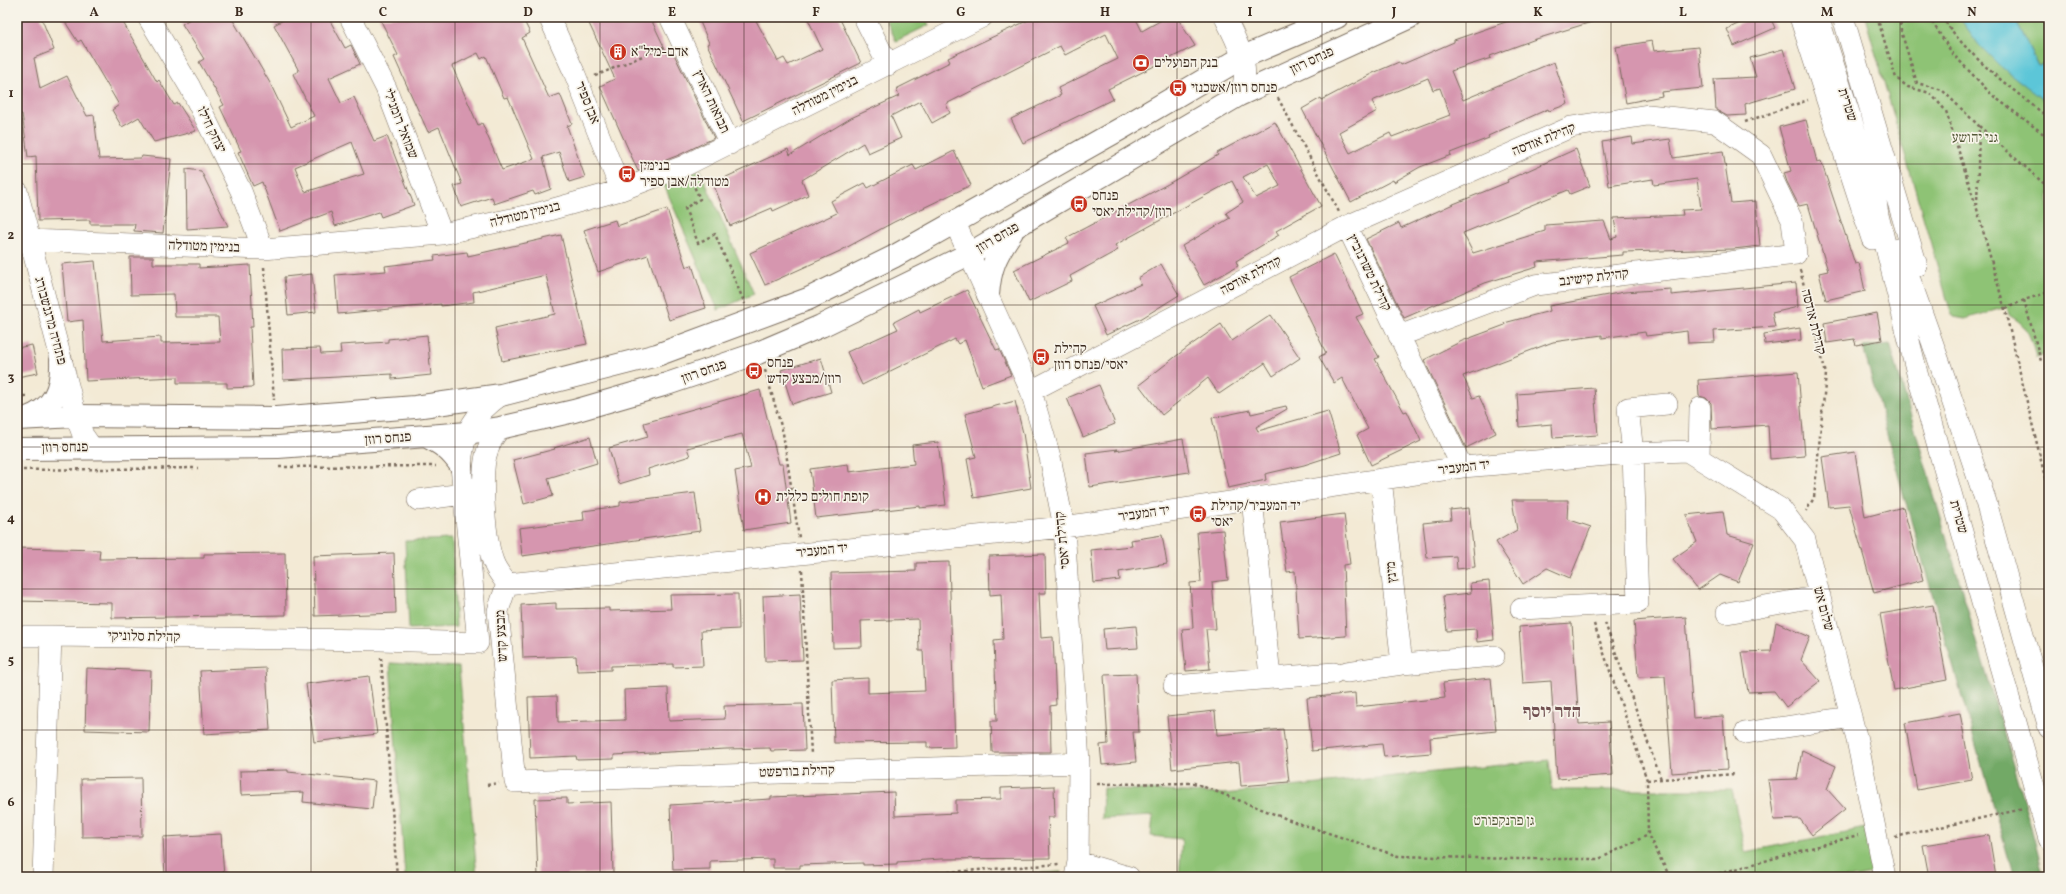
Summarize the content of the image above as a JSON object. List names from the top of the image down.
{
  "streets": {
    "main road": ["פנחס רוזן"],
    "street": [
      "בנימין מטודלה",
      "תבואות הארץ",
      "אבן ספיר",
      "שטרית",
      "שמואל רומנילי",
      "יצחק חילו",
      "קהילת אודסה",
      "קהילת טשרנוביץ",
      "קהילת קישינב",
      "פתחיה מרגנשבורג",
      "יד המעביר",
      "קהילת יאסי",
      "מינץ",
      "שלום אש",
      "מבצע קדש",
      "קהילת סלוניקי",
      "קהילת בודפשט"
    ]
  },
  "crossings": [
    ["פנחס רוזן", "קהילת טשרנוביץ"],
    ["פנחס רוזן", "פתחיה מרגנשבורג"],
    ["פנחס רוזן", "קהילת יאסי"],
    ["פנחס רוזן", "מבצע קדש"],
    ["בנימין מטודלה", "תבואות הארץ"],
    ["בנימין מטודלה", "אבן ספיר"],
    ["בנימין מטודלה", "שמואל רומנילי"],
    ["בנימין מטודלה", "יצחק חילו"],
    ["בנימין מטודלה", "פתחיה מרגנשבורג"],
    ["קהילת אודסה", "קהילת טשרנוביץ"],
    ["קהילת אודסה", "קהילת קישינב"],
    ["קהילת אודסה", "קהילת יאסי"],
    ["קהילת אודסה", "שלום אש"],
    ["קהילת טשרנוביץ", "קהילת קישינב"],
    ["קהילת טשרנוביץ", "יד המעביר"],
    ["יד המעביר", "קהילת יאסי"],
    ["יד המעביר", "מינץ"],
    ["יד המעביר", "שלום אש"],
    ["יד המעביר", "מבצע קדש"],
    ["קהילת יאסי", "קהילת בודפשט"],
    ["מבצע קדש", "קהילת סלוניקי"],
    ["מבצע קדש", "קהילת בודפשט"]
  ],
  "districts": ["הדר יוסף"],
  "parks": ["גני יהושע", "גן פרנקפורט"],
  "places": {
    "building": ["אדם-מיל\"א"],
    "bank": ["בנק הפועלים"],
    "bus stop": [
      "פנחס רוזן/אשכנזי",
      "בנימין מטודלה/אבן ספיר",
      "פנחס רוזן/קהילת יאסי",
      "קהילת יאסי/פנחס רוזן",
      "פנחס רוזן/מבצע קדש",
      "יד המעביר/קהילת יאסי"
    ],
    "hospital": ["קופת חולים כללית"]
  },
  "grid": {
    "columns": [
      "A",
      "B",
      "C",
      "D",
      "E",
      "F",
      "G",
      "H",
      "I",
      "J",
      "K",
      "L",
      "M",
      "N"
    ],
    "rows": [
      "1",
      "2",
      "3",
      "4",
      "5",
      "6"
    ]
  }
}
